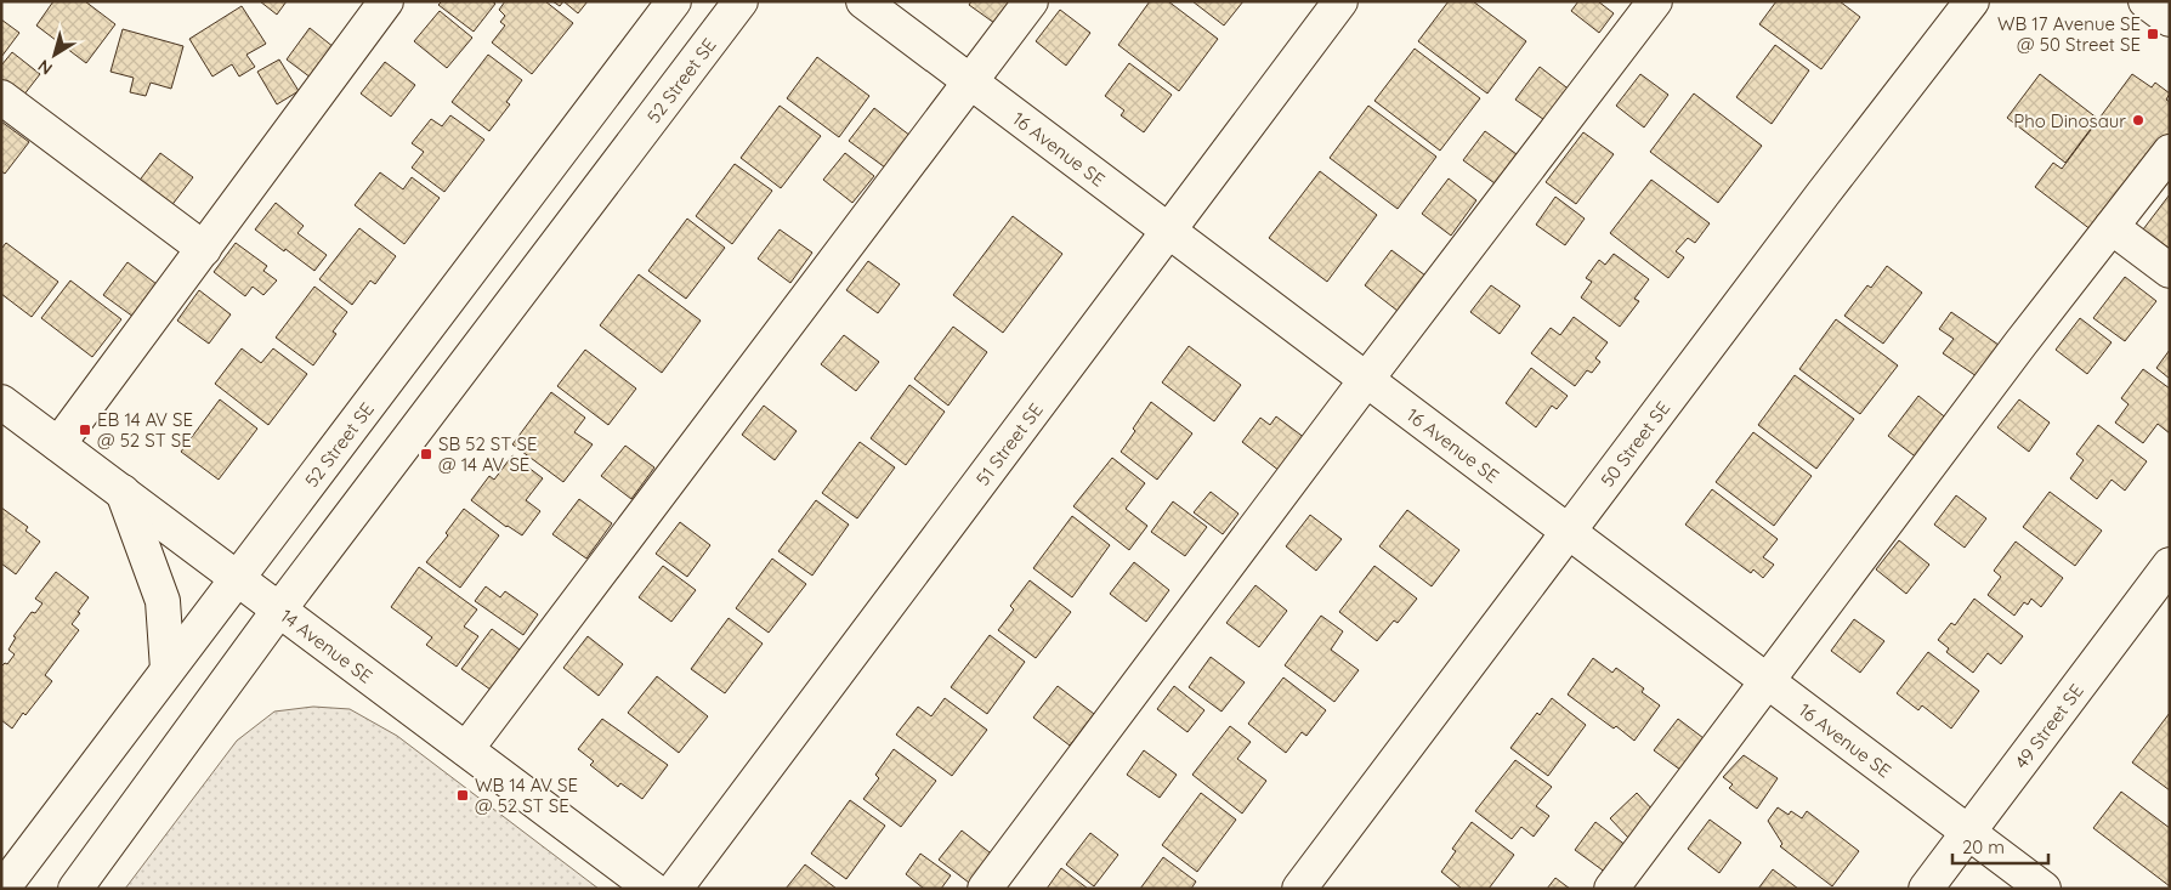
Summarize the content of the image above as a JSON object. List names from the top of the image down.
{
  "streets": {
    "street": [
      "52 Street SE",
      "16 Avenue SE",
      "50 Street SE",
      "51 Street SE",
      "14 Avenue SE",
      "49 Street SE"
    ]
  },
  "crossings": [
    ["52 Street SE", "14 Avenue SE"],
    ["16 Avenue SE", "50 Street SE"],
    ["16 Avenue SE", "51 Street SE"],
    ["16 Avenue SE", "49 Street SE"]
  ],
  "places": {
    "transit": [
      "WB 17 Avenue SE @ 50 Street SE",
      "EB 14 AV SE @ 52 ST SE",
      "SB 52 ST SE @ 14 AV SE",
      "WB 14 AV SE @ 52 ST SE"
    ],
    "other": ["Pho Dinosaur"]
  },
  "scale_bar": "20 m",
  "north": "bottom left"
}
